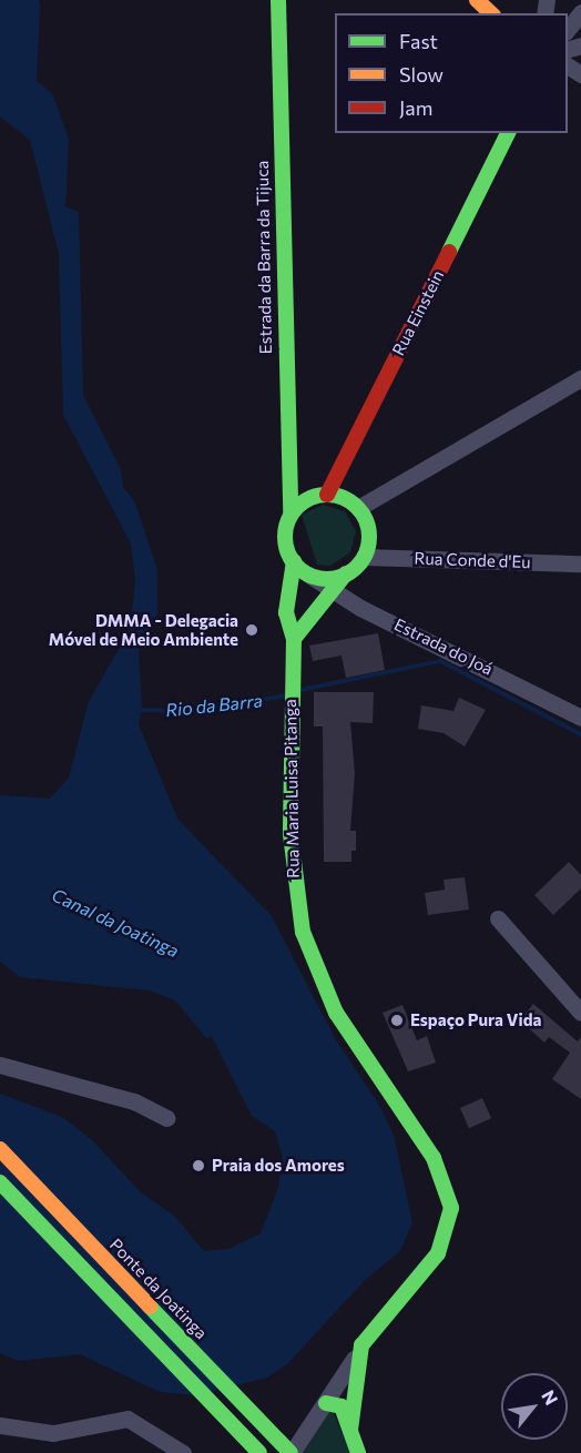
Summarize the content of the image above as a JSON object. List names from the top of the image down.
{
  "streets": {
    "main road": [
      "Estrada da Barra da Tijuca",
      "Rua Einstein",
      "Rua Maria Luisa Pitanga",
      "Ponte da Joatinga"
    ],
    "street": ["Rua Conde d'Eu", "Estrada do Joá"]
  },
  "crossings": [
    ["Estrada da Barra da Tijuca", "Rua Einstein"],
    ["Estrada da Barra da Tijuca", "Rua Conde d'Eu"],
    ["Estrada da Barra da Tijuca", "Estrada do Joá"],
    ["Estrada da Barra da Tijuca", "Rua Maria Luisa Pitanga"],
    ["Rua Einstein", "Rua Conde d'Eu"],
    ["Rua Einstein", "Estrada do Joá"],
    ["Rua Einstein", "Rua Maria Luisa Pitanga"],
    ["Rua Conde d'Eu", "Estrada do Joá"],
    ["Rua Conde d'Eu", "Rua Maria Luisa Pitanga"],
    ["Estrada do Joá", "Rua Maria Luisa Pitanga"],
    ["Rua Maria Luisa Pitanga", "Ponte da Joatinga"]
  ],
  "water": ["Rio da Barra", "Canal da Joatinga"],
  "places": ["DMMA - Delegacia Móvel de Meio Ambiente", "Espaço Pura Vida", "Praia dos Amores"],
  "legend": ["Fast", "Slow", "Jam"],
  "north": "top right"
}
